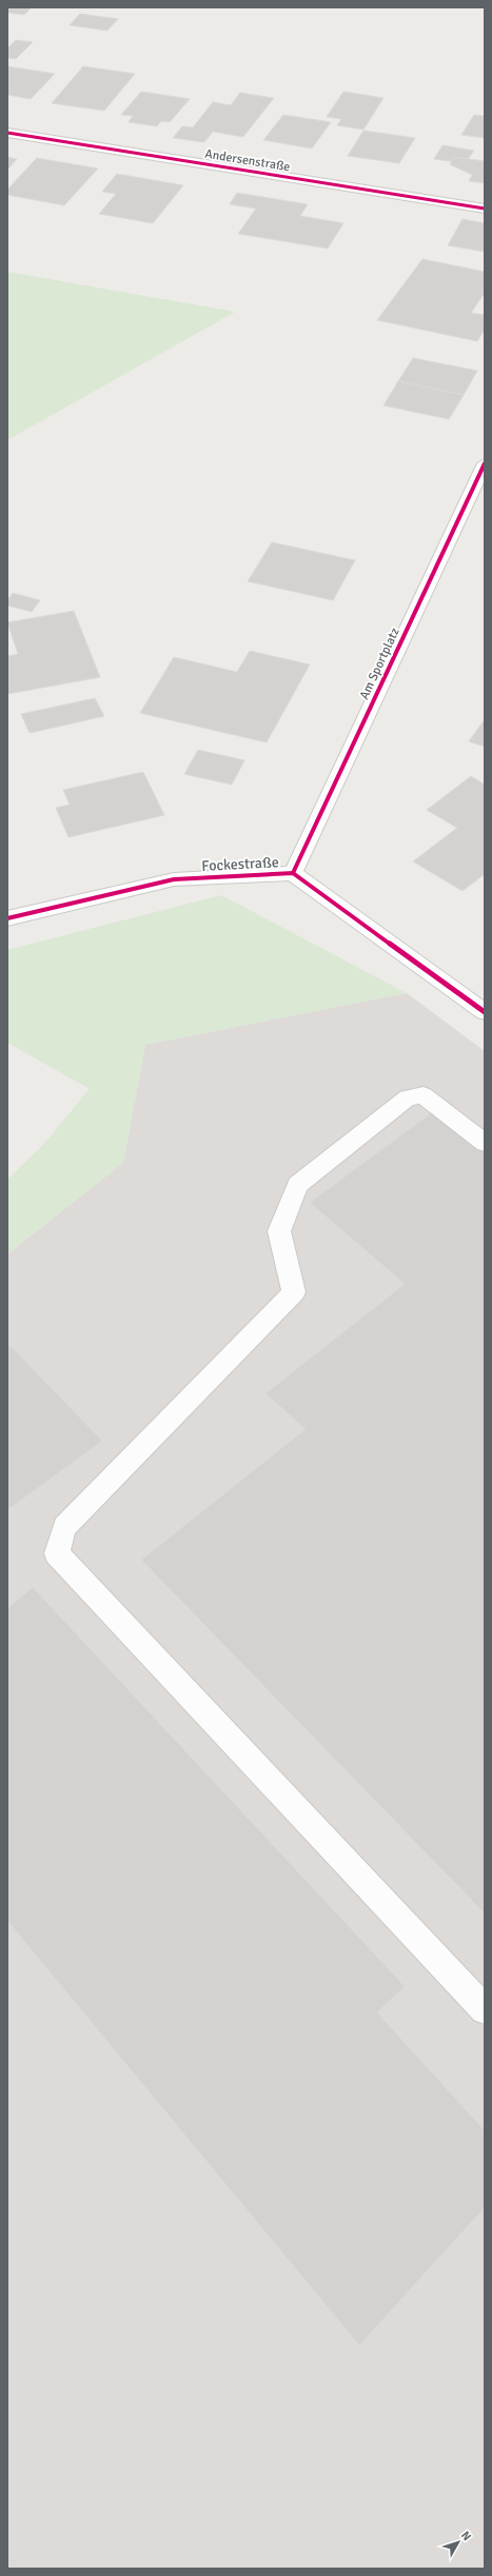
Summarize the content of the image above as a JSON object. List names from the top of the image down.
{
  "streets": {
    "street": ["Andersenstraße", "Am Sportplatz", "Fockestraße"]
  },
  "crossings": [
    ["Am Sportplatz", "Fockestraße"]
  ],
  "north": "top right"
}
